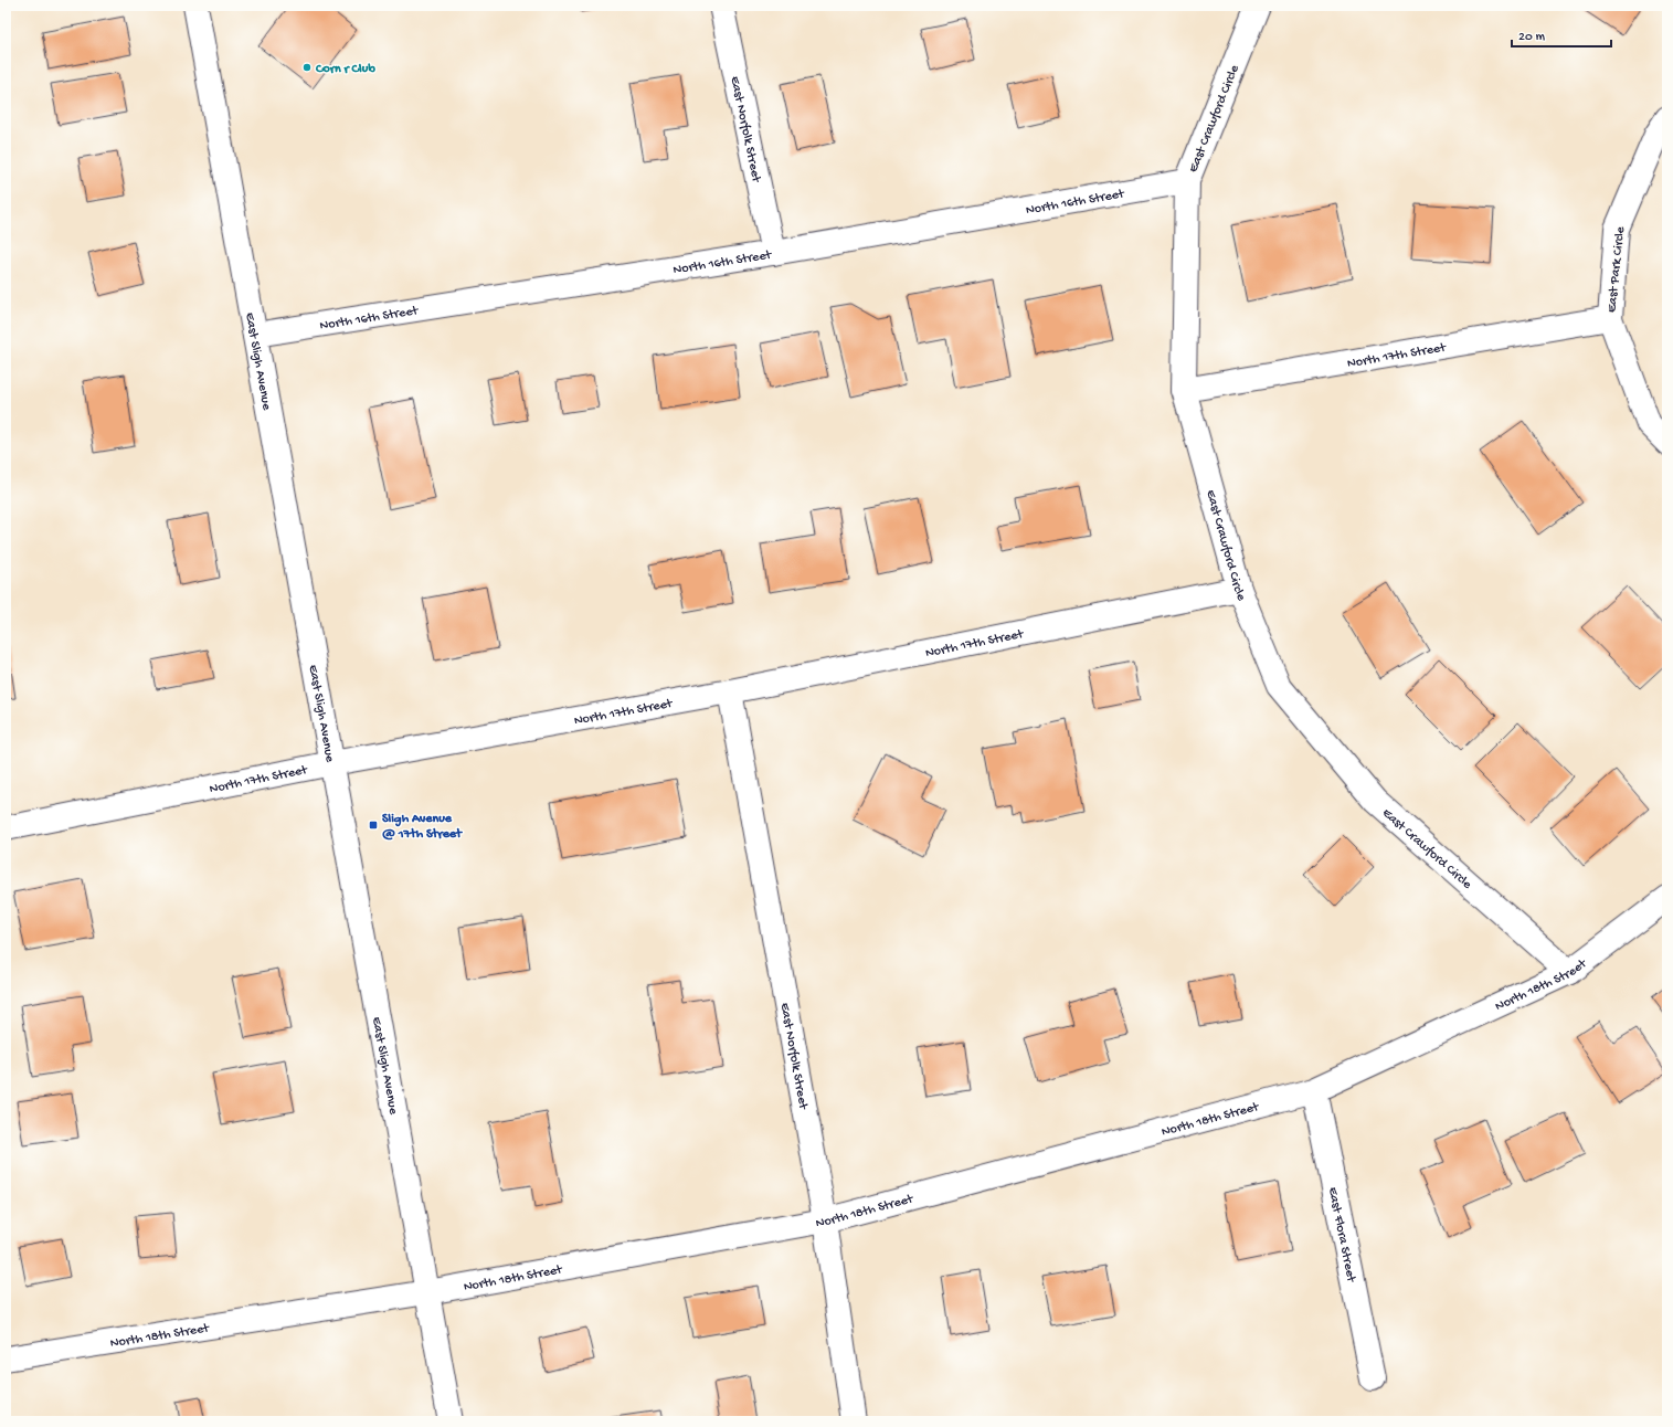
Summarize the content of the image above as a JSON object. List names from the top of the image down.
{
  "streets": {
    "street": [
      "East Crawford Circle",
      "East Norfolk Street",
      "North 16th Street",
      "East Park Circle",
      "North 17th Street",
      "East Sligh Avenue",
      "North 18th Street",
      "East Flora Street"
    ]
  },
  "crossings": [
    ["East Crawford Circle", "North 16th Street"],
    ["East Crawford Circle", "North 17th Street"],
    ["East Crawford Circle", "North 18th Street"],
    ["East Norfolk Street", "North 16th Street"],
    ["East Norfolk Street", "North 17th Street"],
    ["East Norfolk Street", "North 18th Street"],
    ["North 16th Street", "East Sligh Avenue"],
    ["East Park Circle", "North 17th Street"],
    ["North 17th Street", "East Sligh Avenue"],
    ["East Sligh Avenue", "North 18th Street"],
    ["North 18th Street", "East Flora Street"]
  ],
  "places": {
    "other": ["Corn r Club"],
    "transit": ["Sligh Avenue @ 17th Street"]
  },
  "scale_bar": "20 m"
}
